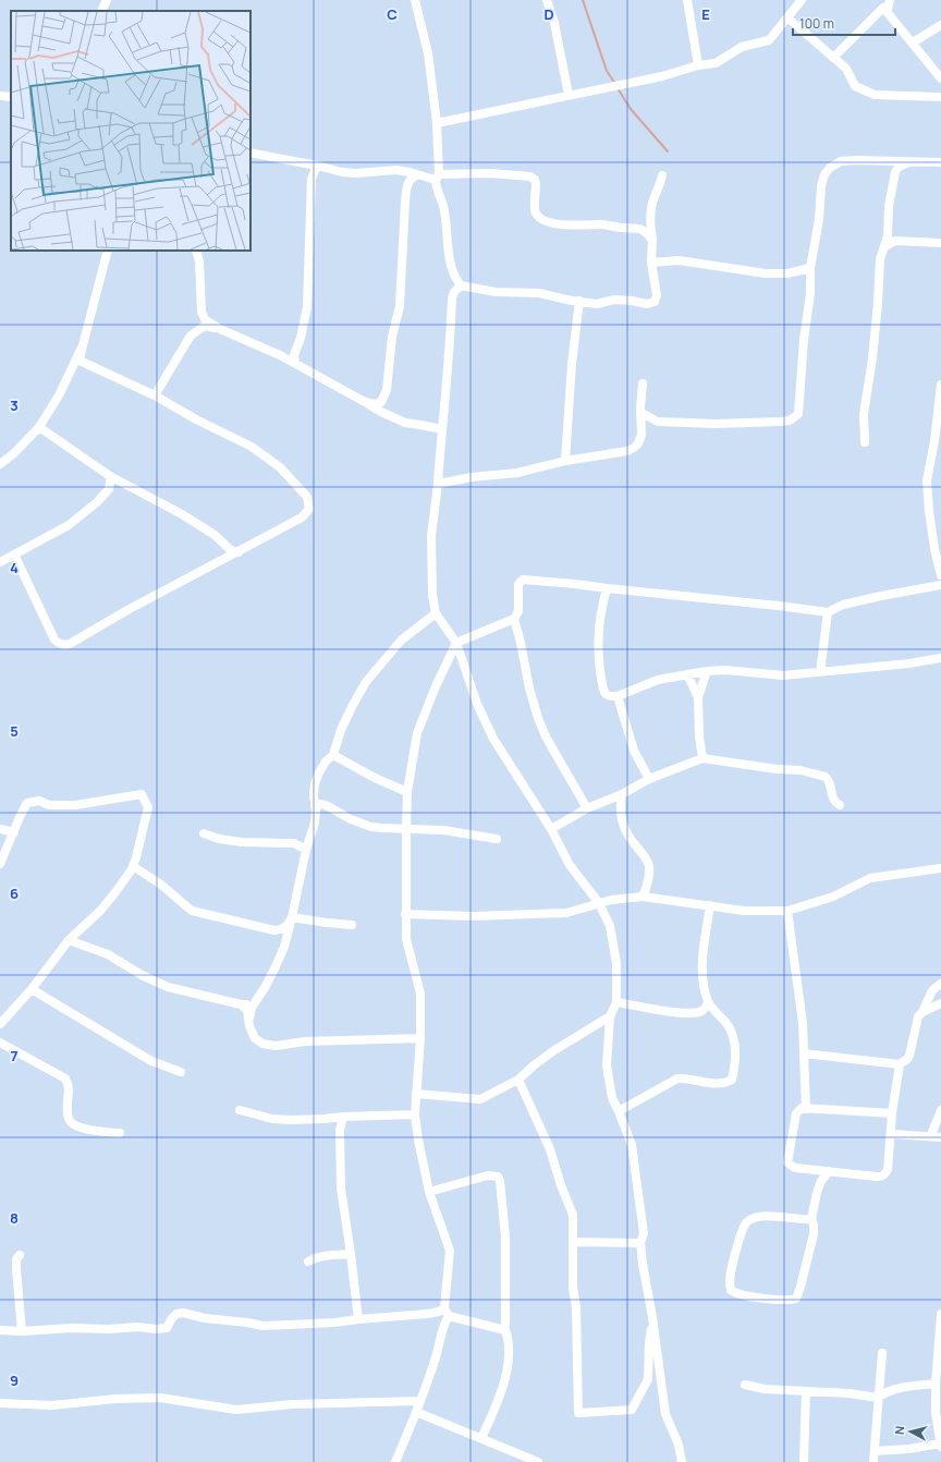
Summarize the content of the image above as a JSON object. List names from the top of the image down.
{
  "scale_bar": "100 m",
  "north": "left",
  "grid": {
    "columns": ["C", "D", "E"],
    "rows": [
      "3",
      "4",
      "5",
      "6",
      "7",
      "8",
      "9"
    ]
  }
}
